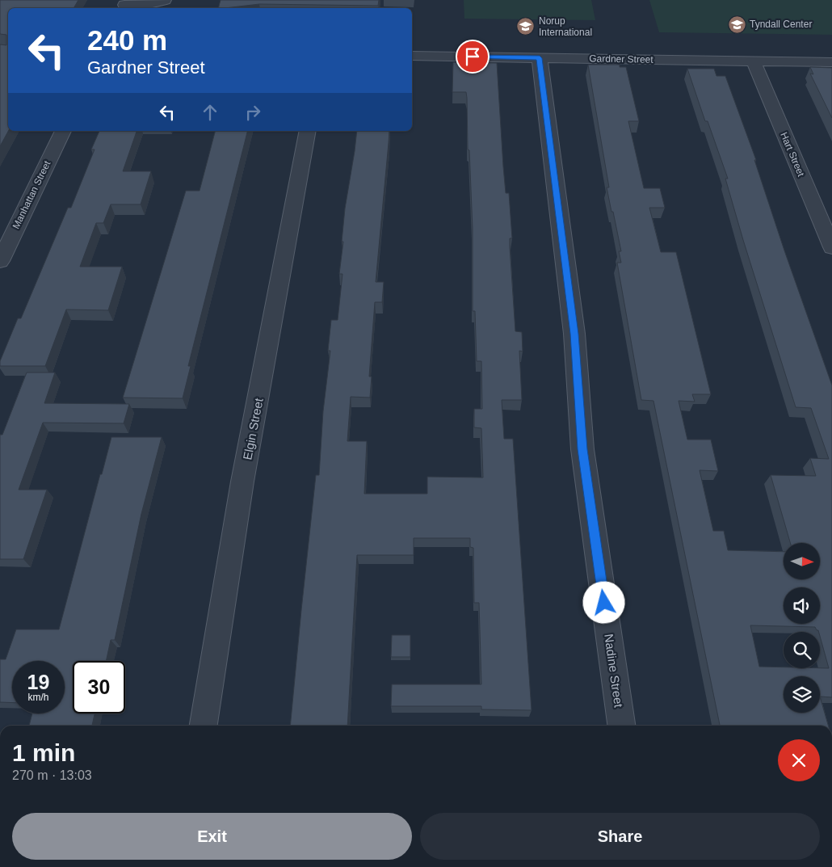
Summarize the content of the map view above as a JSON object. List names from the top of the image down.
{
  "streets": {
    "street": [
      "Gardner Street",
      "Hart Street",
      "Manhattan Street",
      "Elgin Street",
      "Nadine Street"
    ]
  },
  "crossings": [
    ["Gardner Street", "Hart Street"],
    ["Gardner Street", "Nadine Street"]
  ],
  "places": {
    "school or university": ["Tyndall Center", "Norup International"]
  },
  "north": "right",
  "page": {
    "turn": ["240 m", "Gardner Street"],
    "speed": "19 km/h",
    "limit": "30",
    "heading": ["1 min", "270 m · 13:03"],
    "buttons": ["Exit", "Share"]
  }
}
